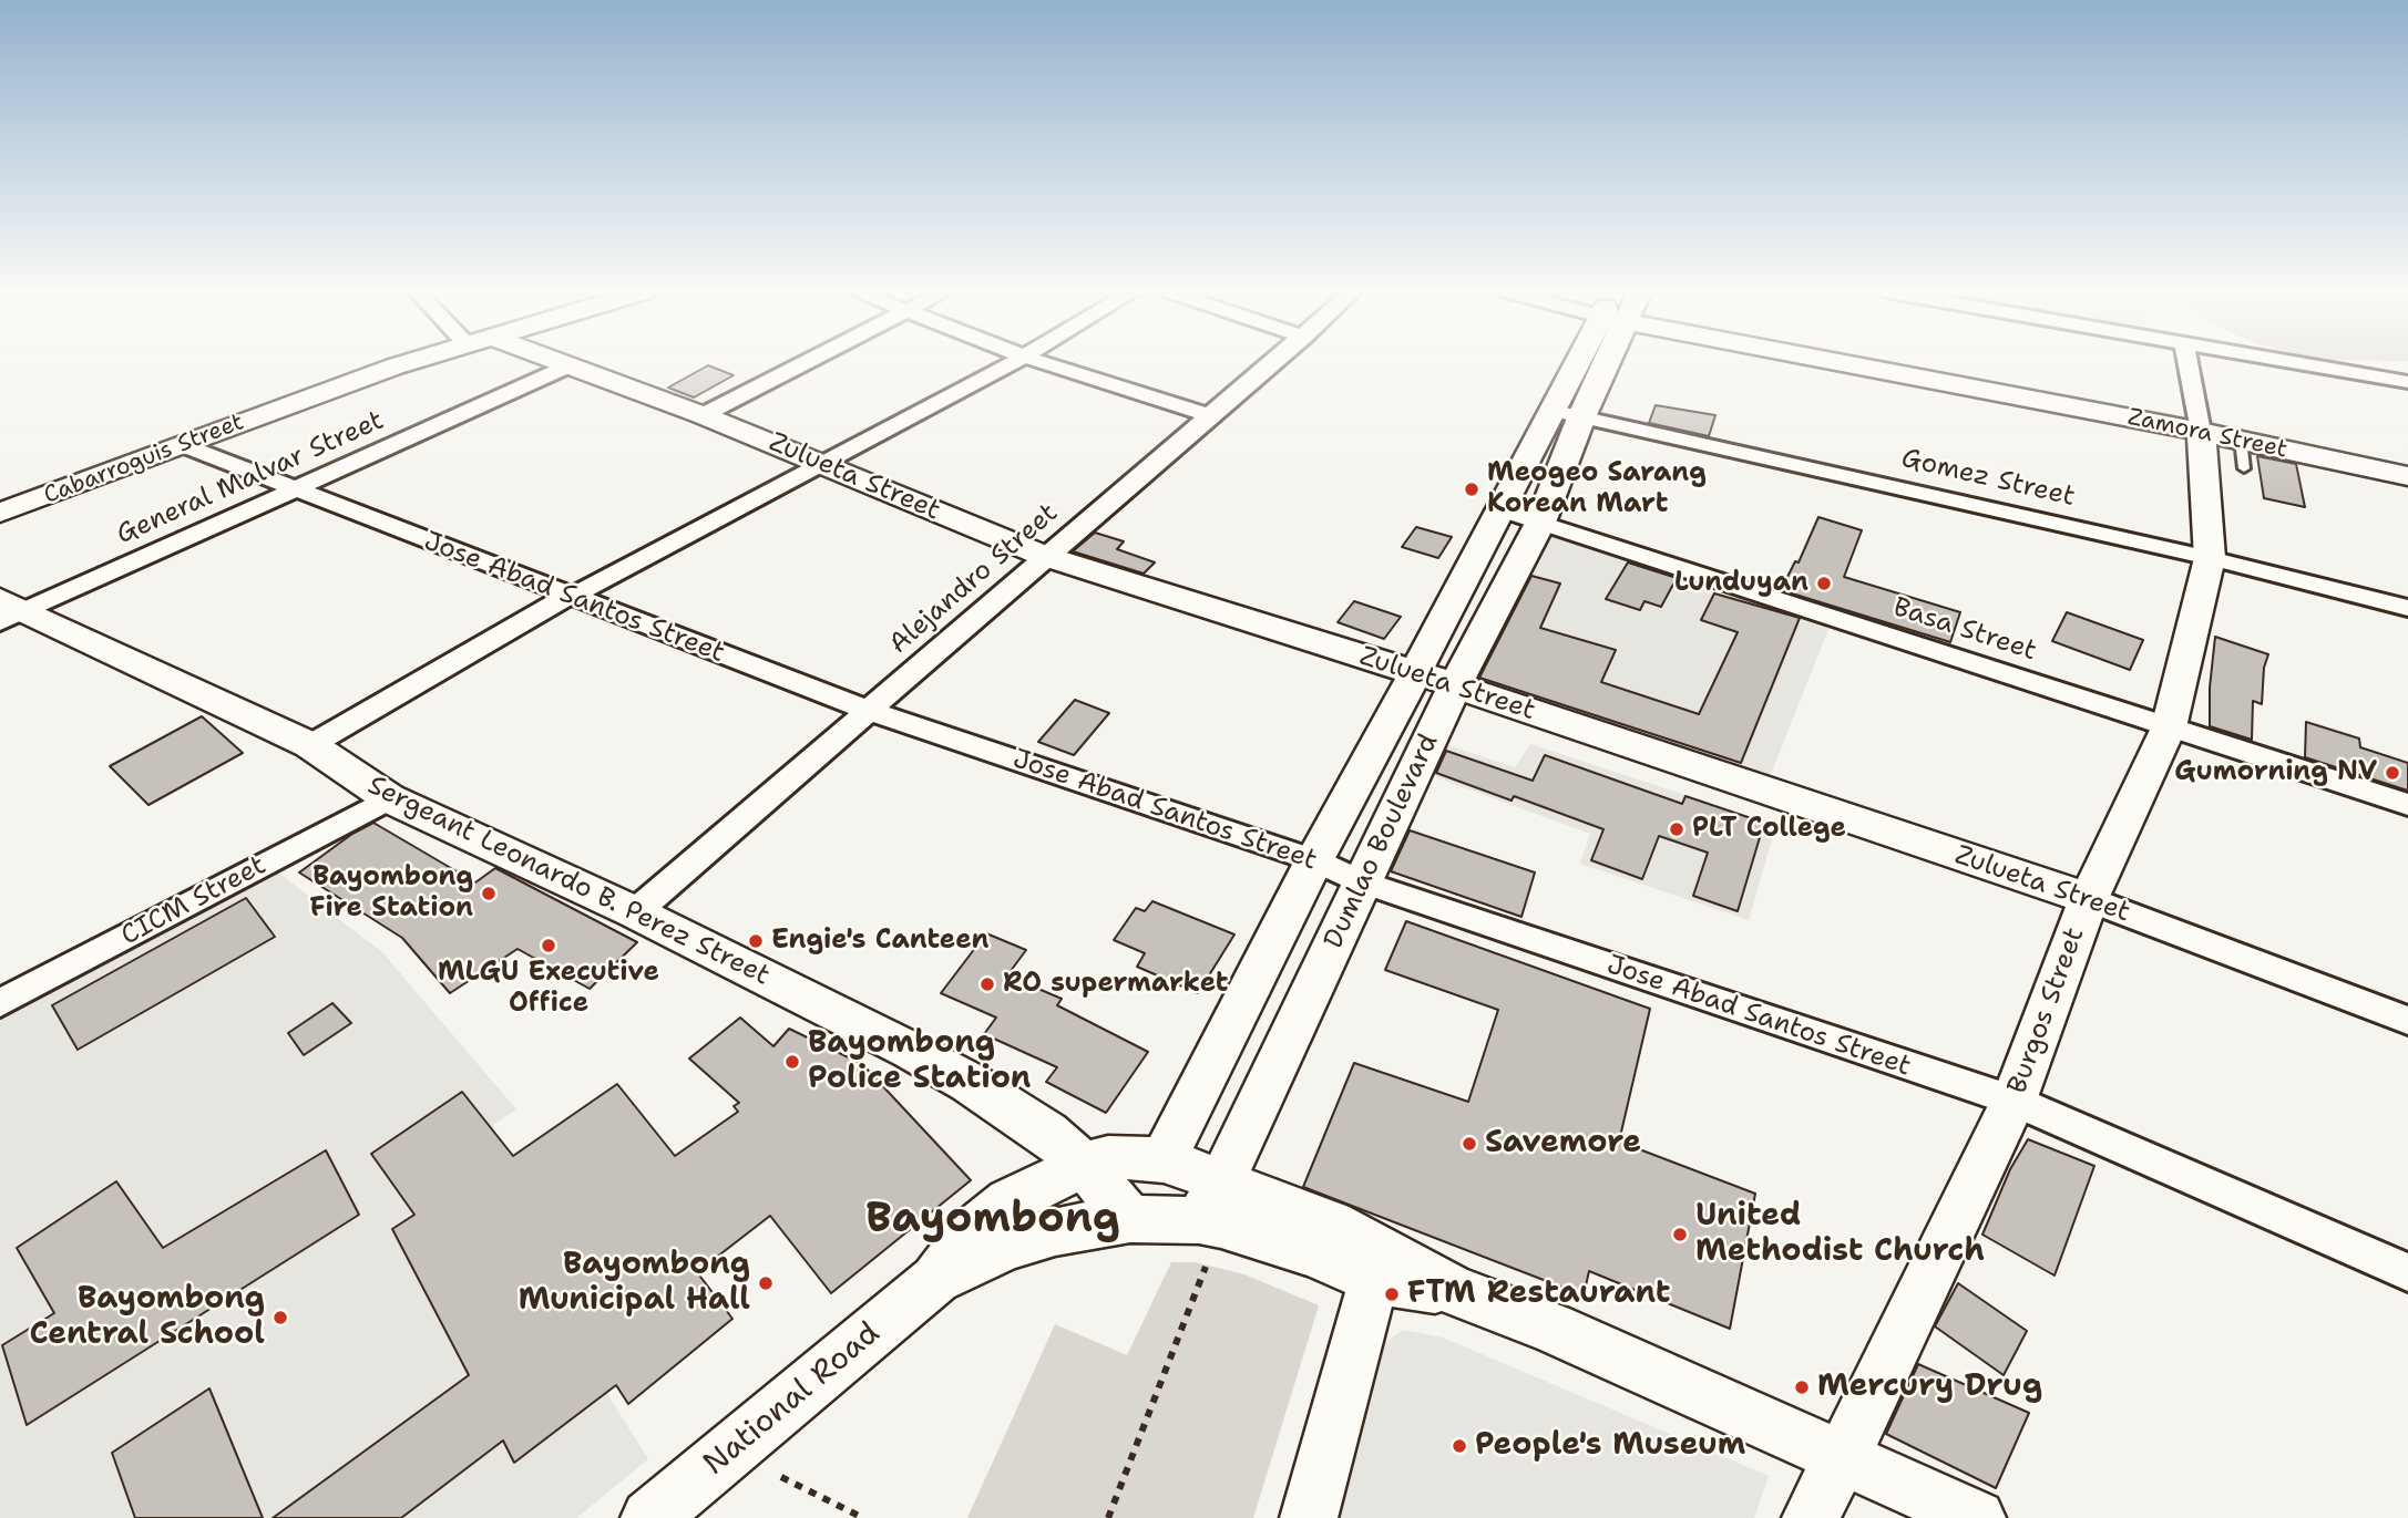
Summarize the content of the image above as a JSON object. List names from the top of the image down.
{
  "streets": {
    "street": [
      "Zamora Street",
      "Cabarroguis Street",
      "Zulueta Street",
      "General Malvar Street",
      "Gomez Street",
      "Alejandro Street",
      "Jose Abad Santos Street",
      "Basa Street",
      "Dumlao Boulevard",
      "Sergeant Leonardo B. Perez Street",
      "CICM Street",
      "Burgos Street",
      "National Road"
    ]
  },
  "crossings": [
    ["Zamora Street", "Burgos Street"],
    ["Cabarroguis Street", "Jose Abad Santos Street"],
    ["Zulueta Street", "General Malvar Street"],
    ["Zulueta Street", "Alejandro Street"],
    ["Zulueta Street", "Dumlao Boulevard"],
    ["Zulueta Street", "Burgos Street"],
    ["General Malvar Street", "Jose Abad Santos Street"],
    ["General Malvar Street", "Sergeant Leonardo B. Perez Street"],
    ["Gomez Street", "Dumlao Boulevard"],
    ["Gomez Street", "Burgos Street"],
    ["Alejandro Street", "Jose Abad Santos Street"],
    ["Alejandro Street", "Sergeant Leonardo B. Perez Street"],
    ["Jose Abad Santos Street", "Dumlao Boulevard"],
    ["Jose Abad Santos Street", "Burgos Street"],
    ["Basa Street", "Dumlao Boulevard"],
    ["Basa Street", "Burgos Street"],
    ["Sergeant Leonardo B. Perez Street", "CICM Street"],
    ["Sergeant Leonardo B. Perez Street", "National Road"]
  ],
  "districts": ["Bayombong"],
  "places": [
    "Meogeo Sarang Korean Mart",
    "Lunduyan",
    "Gumorning NV",
    "PLT College",
    "Bayombong Fire Station",
    "Engie's Canteen",
    "MLGU Executive Office",
    "RO supermarket",
    "Bayombong Police Station",
    "Savemore",
    "United Methodist Church",
    "Bayombong Municipal Hall",
    "FTM Restaurant",
    "Bayombong Central School",
    "Mercury Drug",
    "People's Museum"
  ]
}
